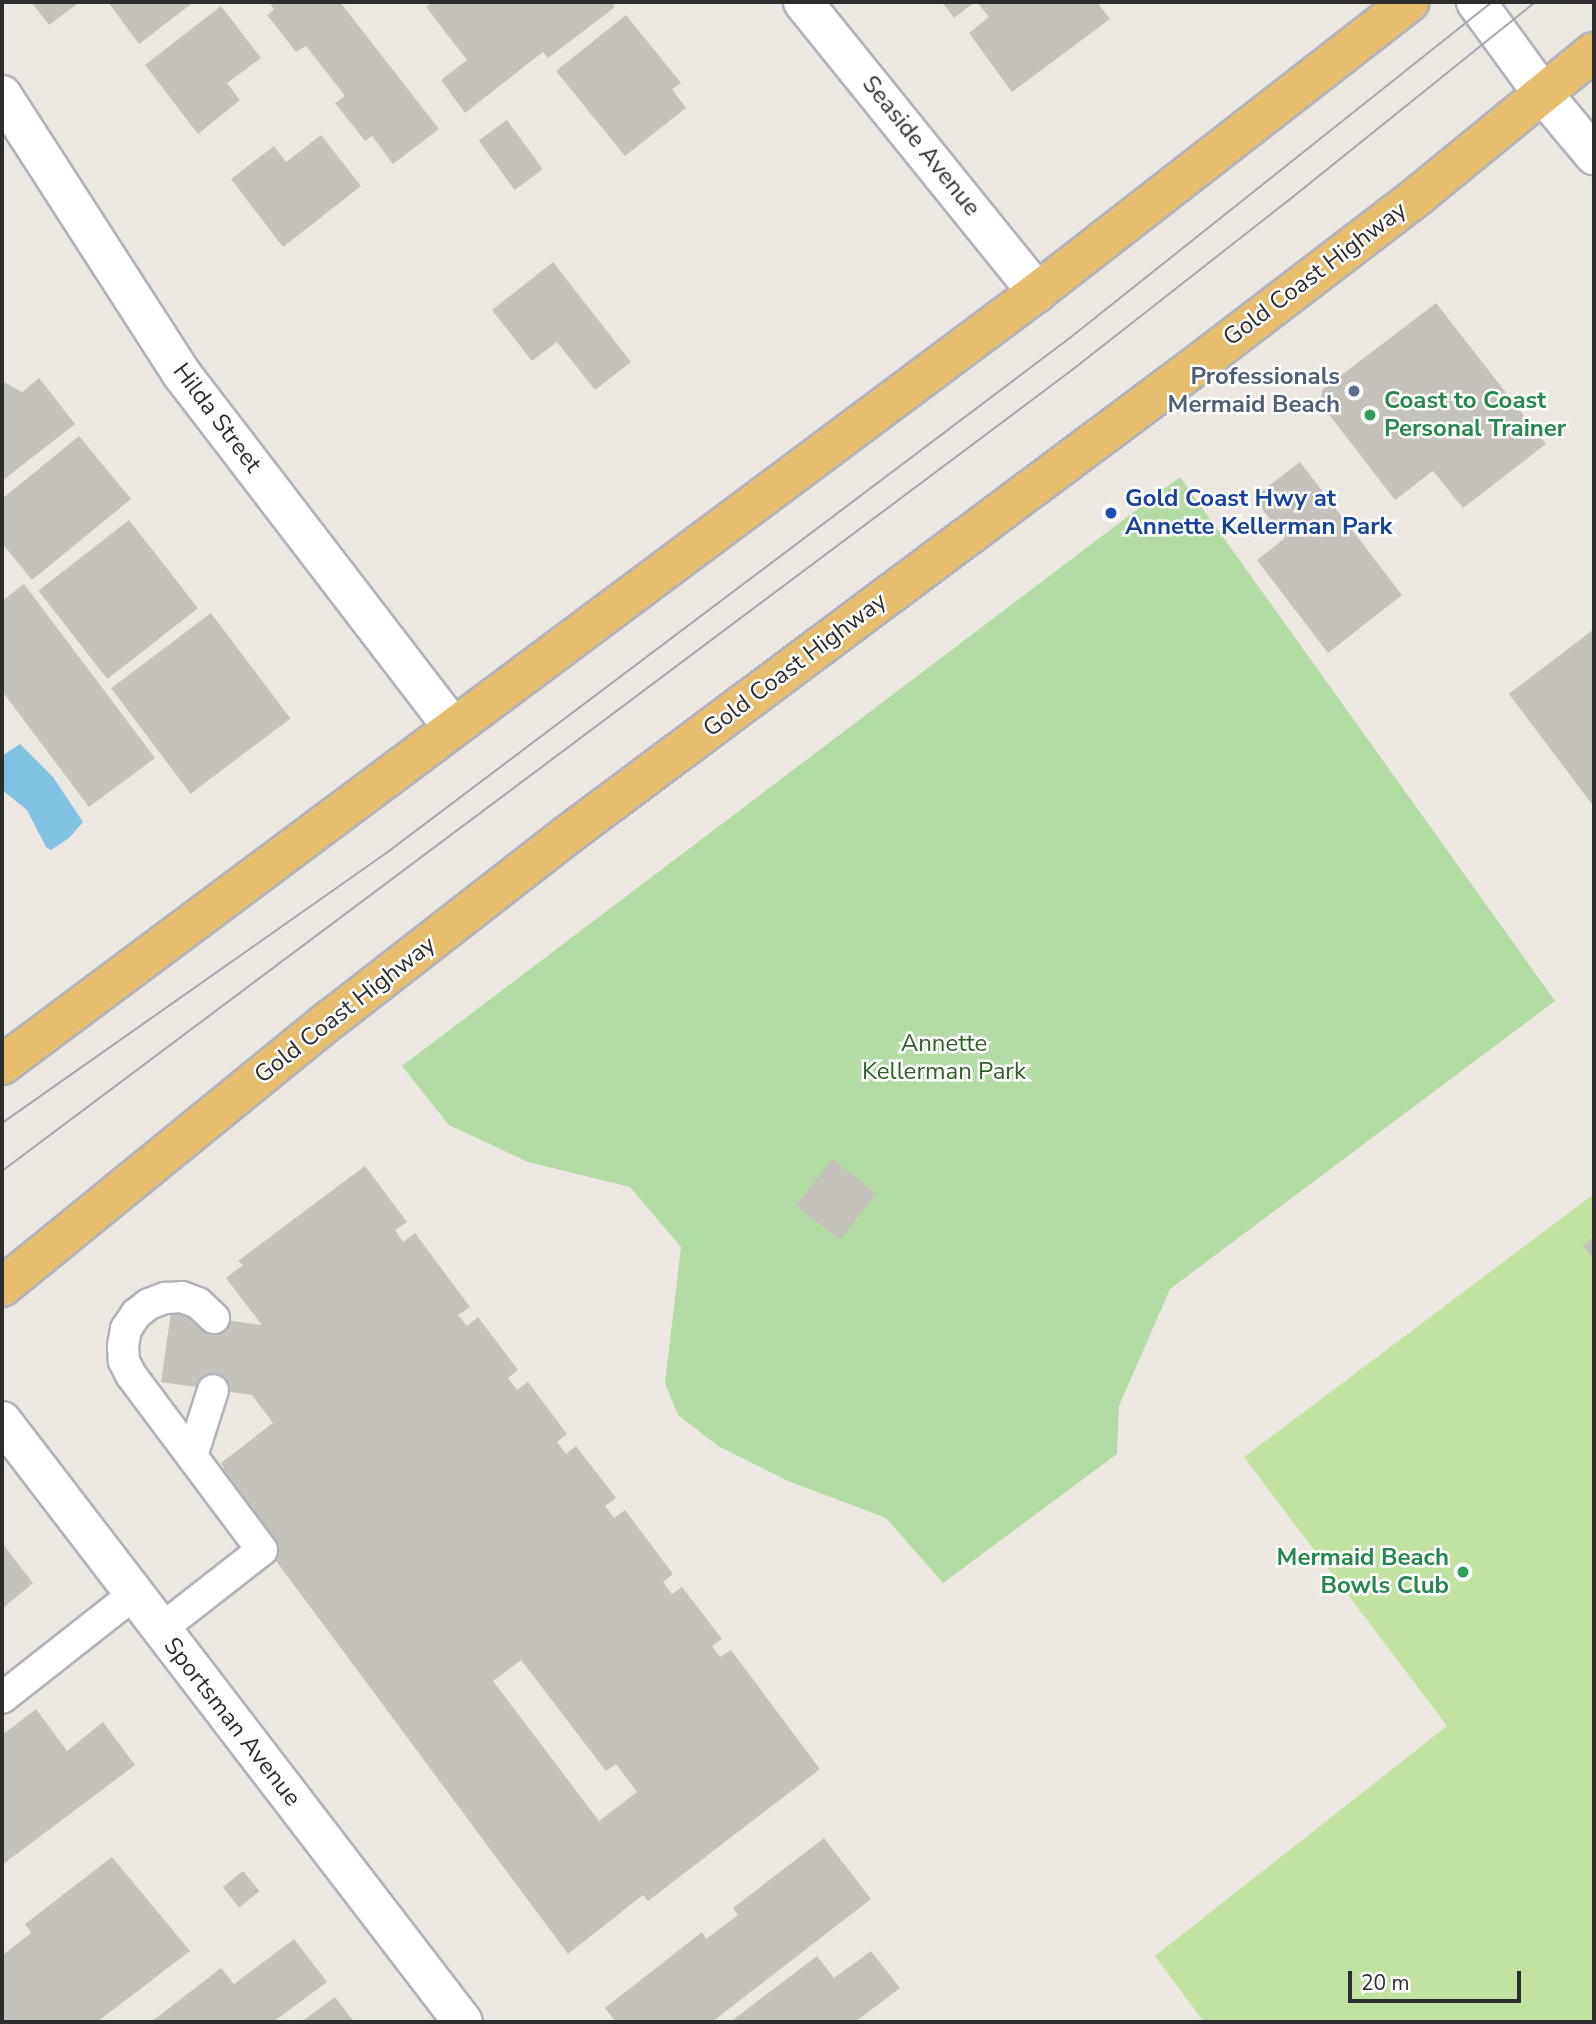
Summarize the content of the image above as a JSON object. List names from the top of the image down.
{
  "streets": {
    "highway": ["Gold Coast Highway"],
    "street": ["Seaside Avenue", "Hilda Street", "Sportsman Avenue"]
  },
  "parks": ["Annette Kellerman Park"],
  "places": [
    "Professionals Mermaid Beach",
    "Coast to Coast Personal Trainer",
    "Gold Coast Hwy at Annette Kellerman Park",
    "Mermaid Beach Bowls Club"
  ],
  "scale_bar": "20 m"
}
